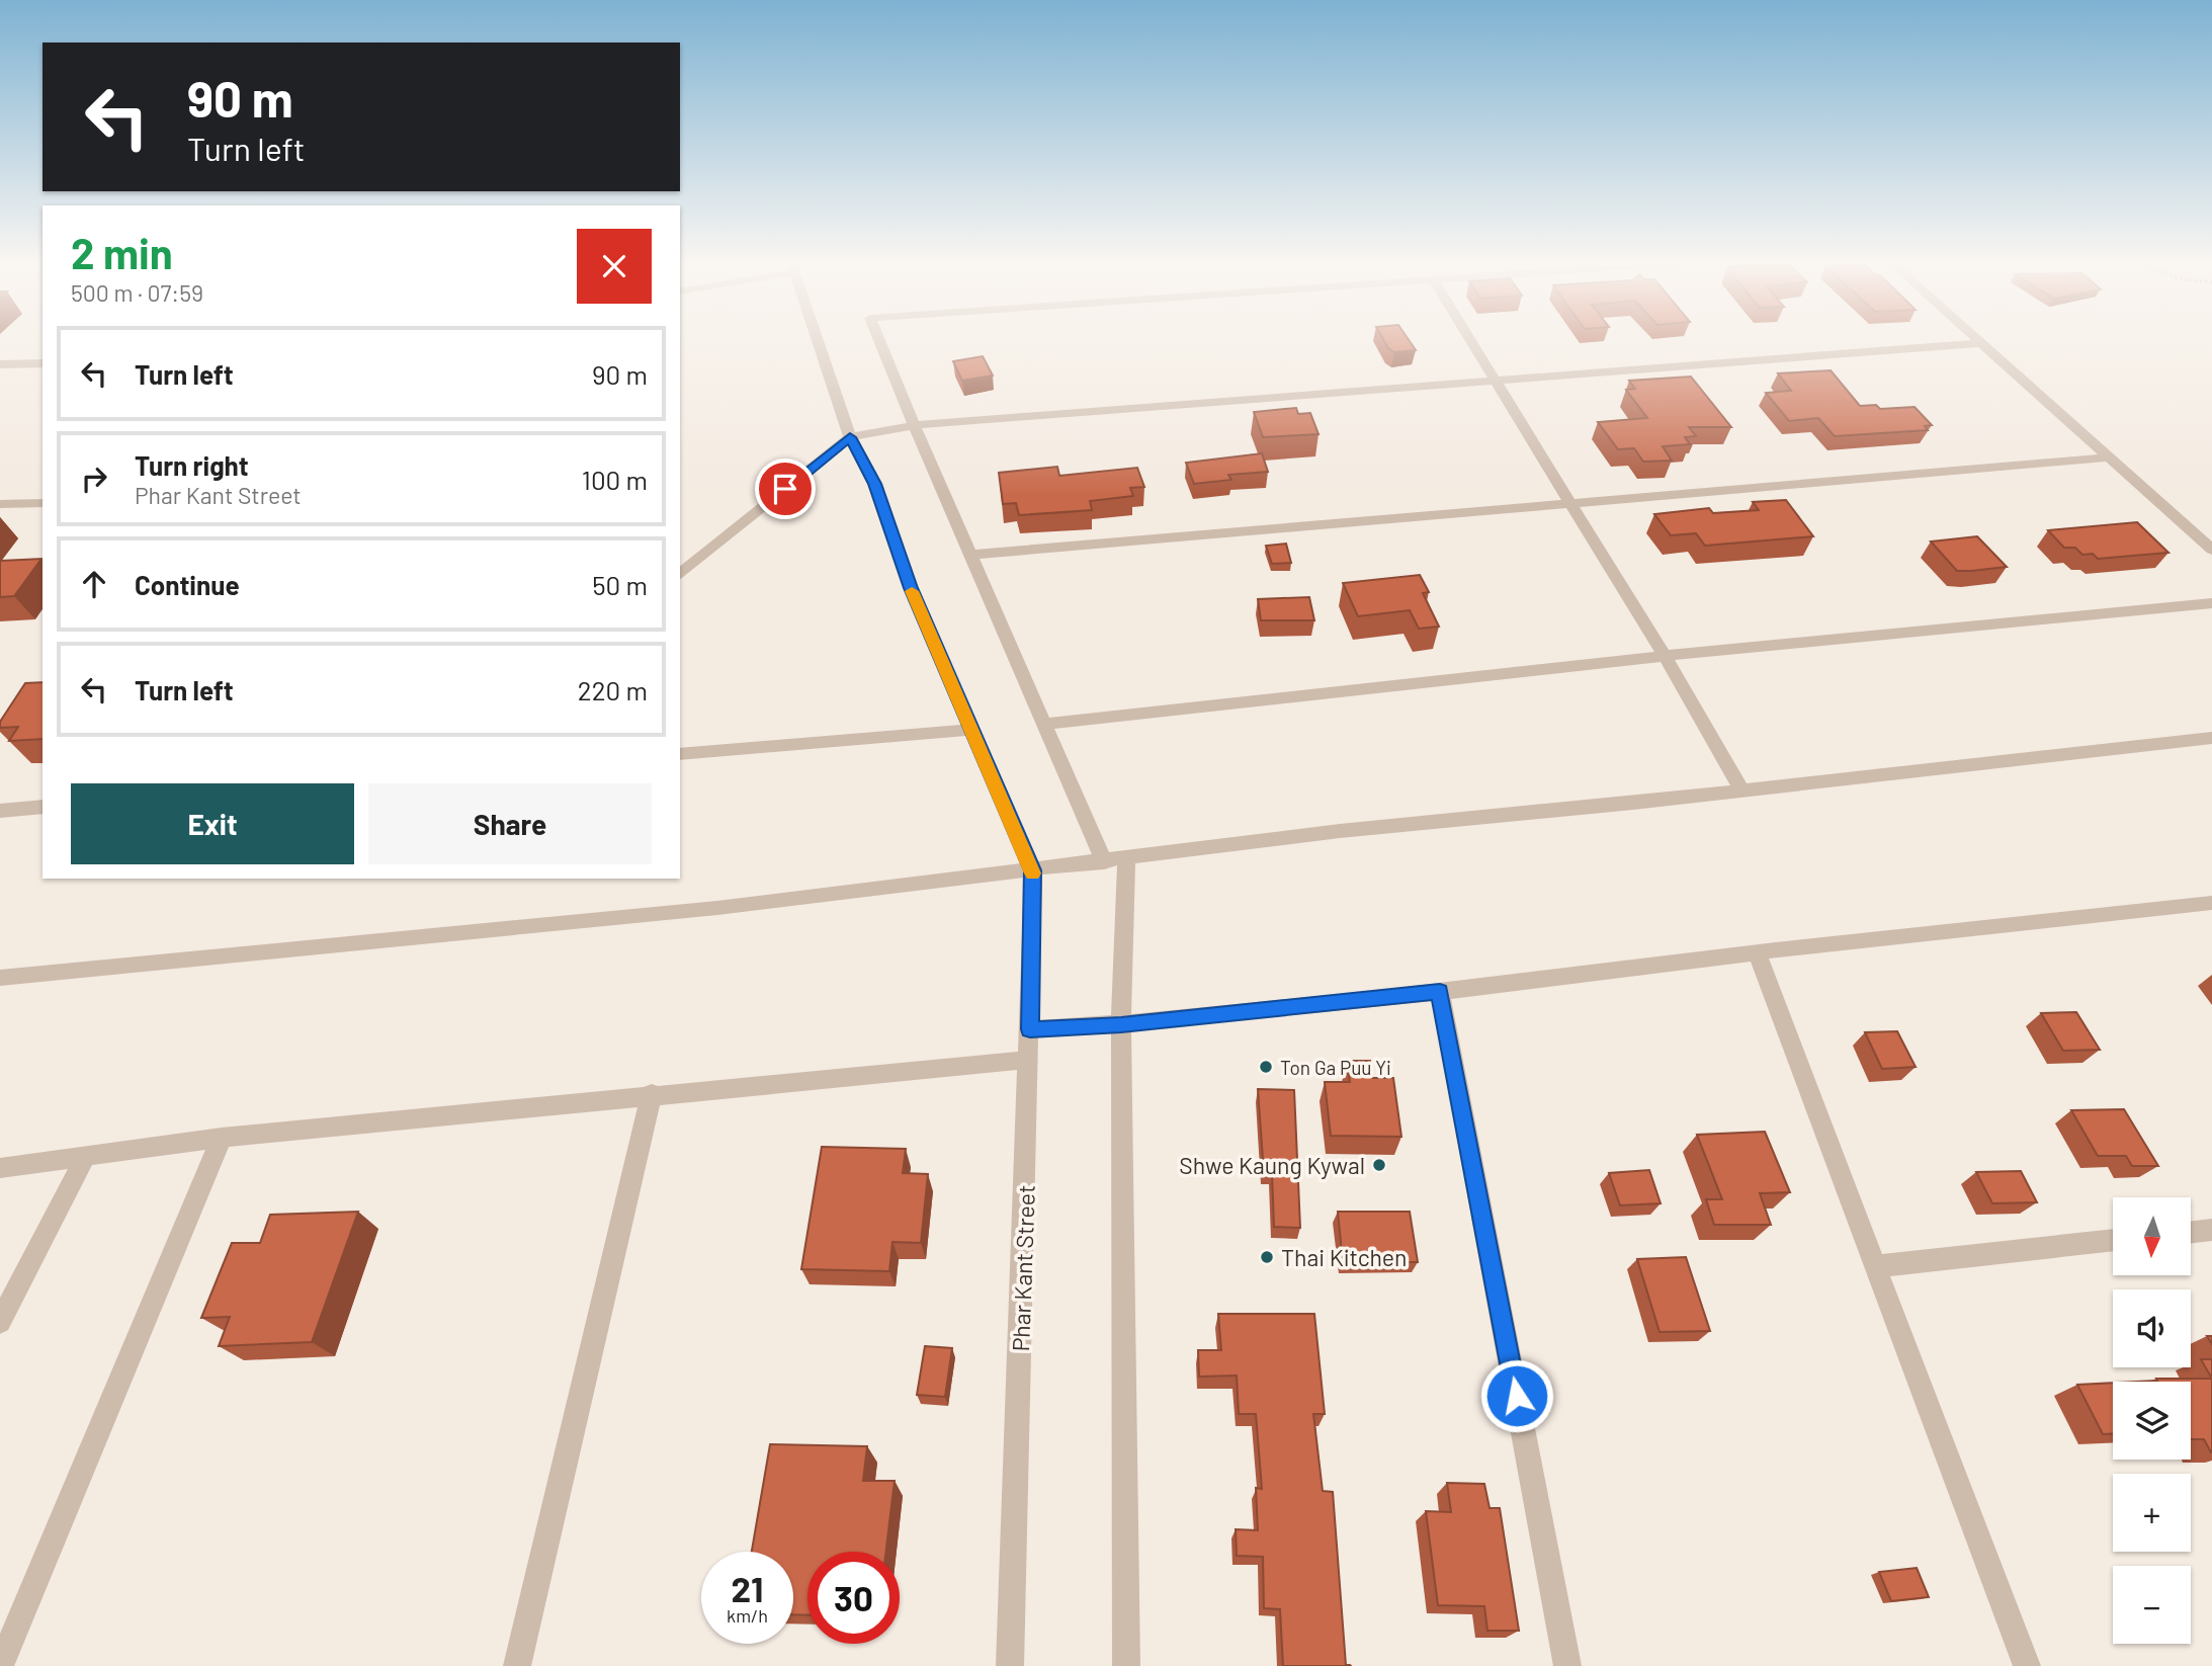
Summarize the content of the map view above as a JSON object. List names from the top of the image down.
{
  "streets": {
    "street": ["Phar Kant Street"]
  },
  "places": ["Ton Ga Puu Yi", "Shwe Kaung Kywal", "Thai Kitchen"],
  "north": "bottom",
  "page": {
    "turn": ["90 m", "Turn left"],
    "heading": ["2 min", "500 m · 07:59"],
    "list": [
      {
        "name": "Turn left",
        "value": "90 m"
      },
      {
        "name": "Turn right",
        "note": "Phar Kant Street",
        "value": "100 m"
      },
      {
        "name": "Continue",
        "value": "50 m"
      },
      {
        "name": "Turn left",
        "value": "220 m"
      }
    ],
    "buttons": ["Exit", "Share"],
    "map_buttons": ["+", "−"],
    "speed": "21 km/h",
    "limit": "30"
  }
}
